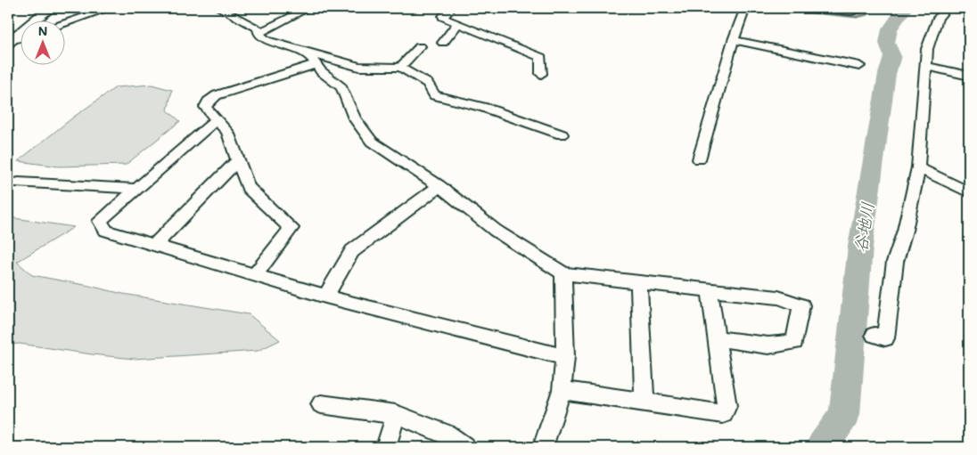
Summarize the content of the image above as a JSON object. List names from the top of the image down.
{
  "water": ["谷地川"],
  "north": "top"
}
